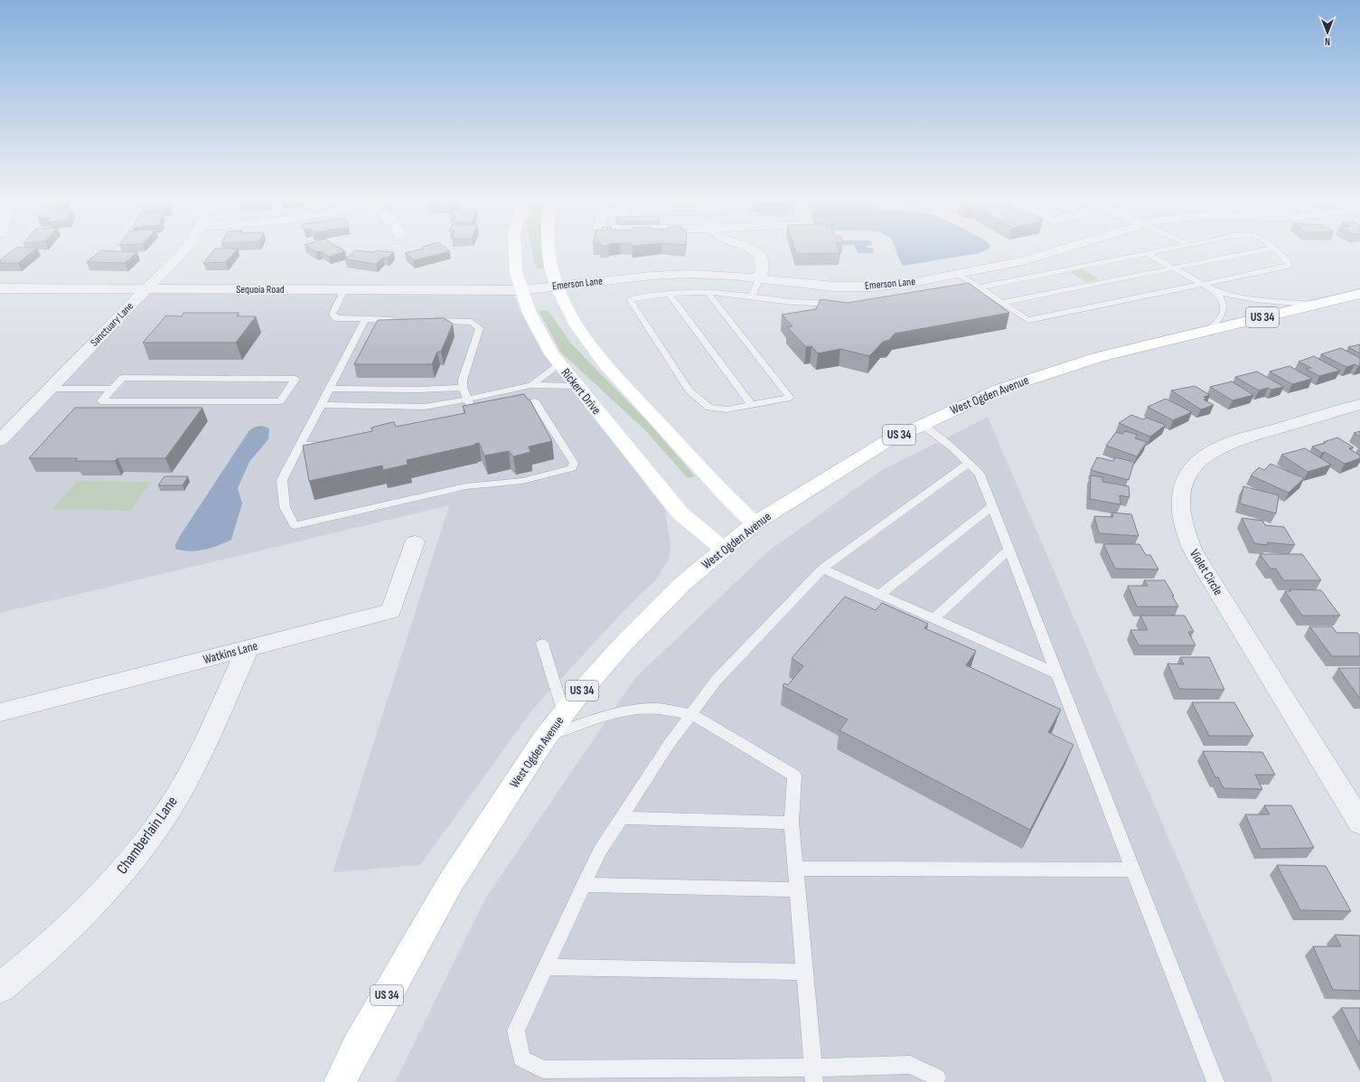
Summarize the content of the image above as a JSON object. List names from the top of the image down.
{
  "streets": {
    "street": [
      "Emerson Lane",
      "Sequoia Road",
      "US 34",
      "Sanctuary Lane",
      "Rickert Drive",
      "West Ogden Avenue",
      "Violet Circle",
      "Watkins Lane",
      "Chamberlain Lane"
    ]
  },
  "crossings": [
    ["Emerson Lane", "Sequoia Road"],
    ["Emerson Lane", "Rickert Drive"],
    ["Sequoia Road", "Sanctuary Lane"],
    ["Sequoia Road", "Rickert Drive"],
    ["Rickert Drive", "West Ogden Avenue"],
    ["Watkins Lane", "Chamberlain Lane"]
  ],
  "north": "bottom"
}
